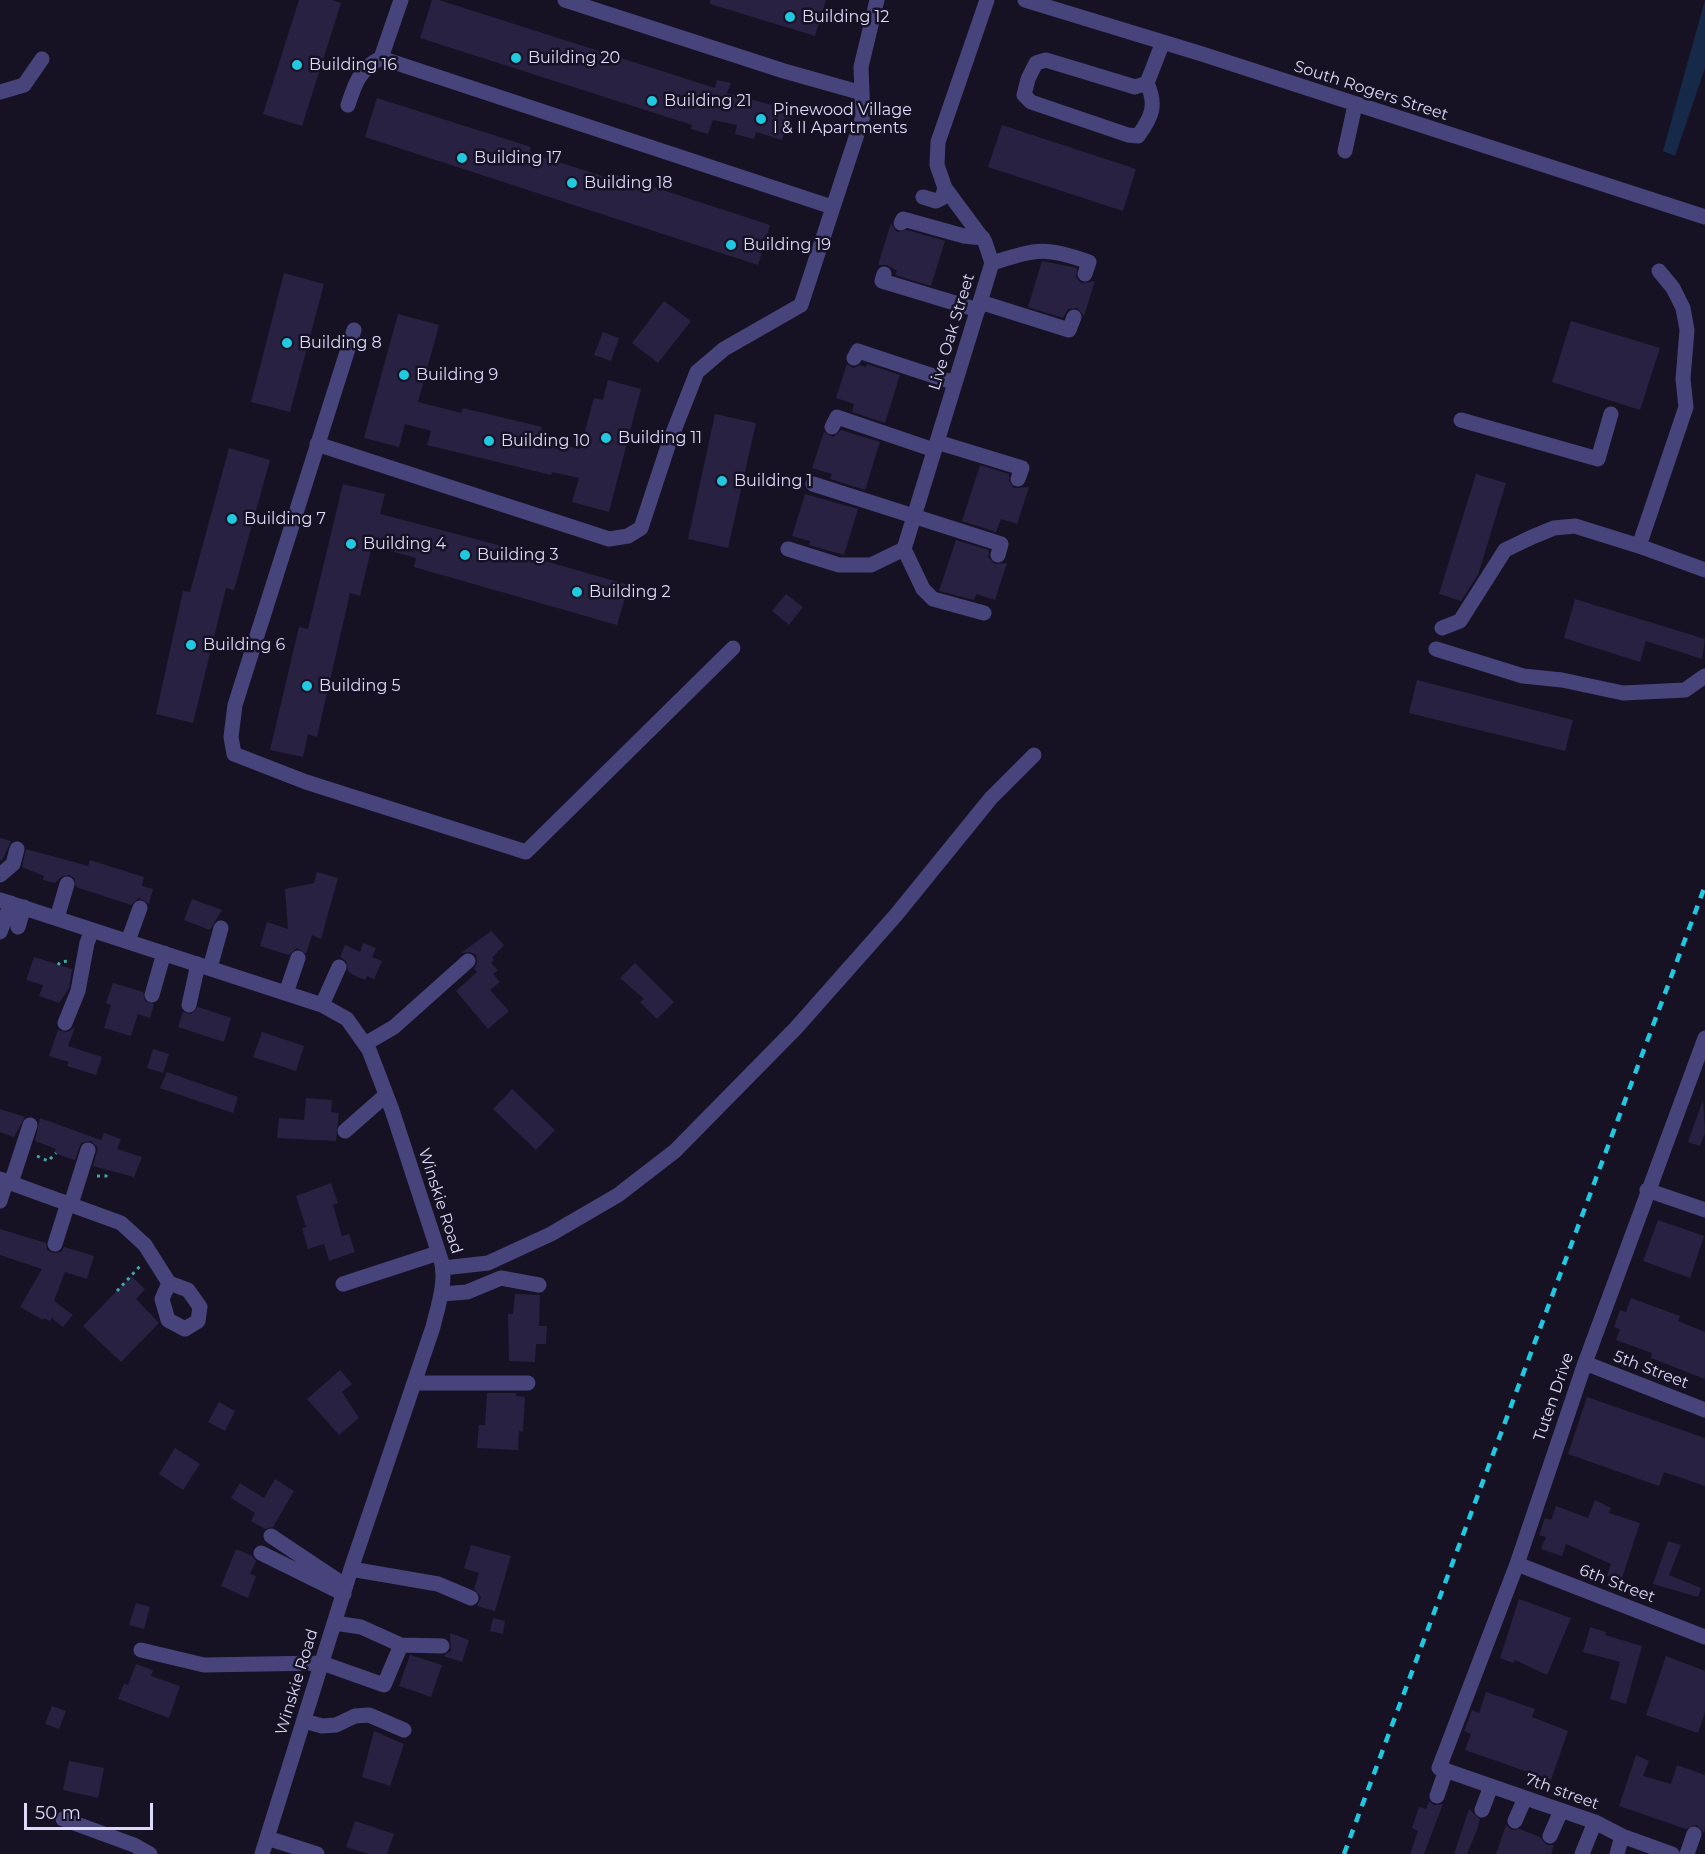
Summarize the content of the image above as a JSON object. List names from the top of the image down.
{
  "streets": {
    "street": [
      "South Rogers Street",
      "Live Oak Street",
      "Winskie Road",
      "5th Street",
      "Tuten Drive",
      "6th Street",
      "7th street"
    ]
  },
  "crossings": [
    ["5th Street", "Tuten Drive"],
    ["Tuten Drive", "6th Street"],
    ["Tuten Drive", "7th street"]
  ],
  "places": [
    "Building 12",
    "Building 20",
    "Building 16",
    "Building 21",
    "Pinewood Village I & II Apartments",
    "Building 17",
    "Building 18",
    "Building 19",
    "Building 8",
    "Building 9",
    "Building 11",
    "Building 10",
    "Building 1",
    "Building 7",
    "Building 4",
    "Building 3",
    "Building 2",
    "Building 6",
    "Building 5"
  ],
  "scale_bar": "50 m"
}
